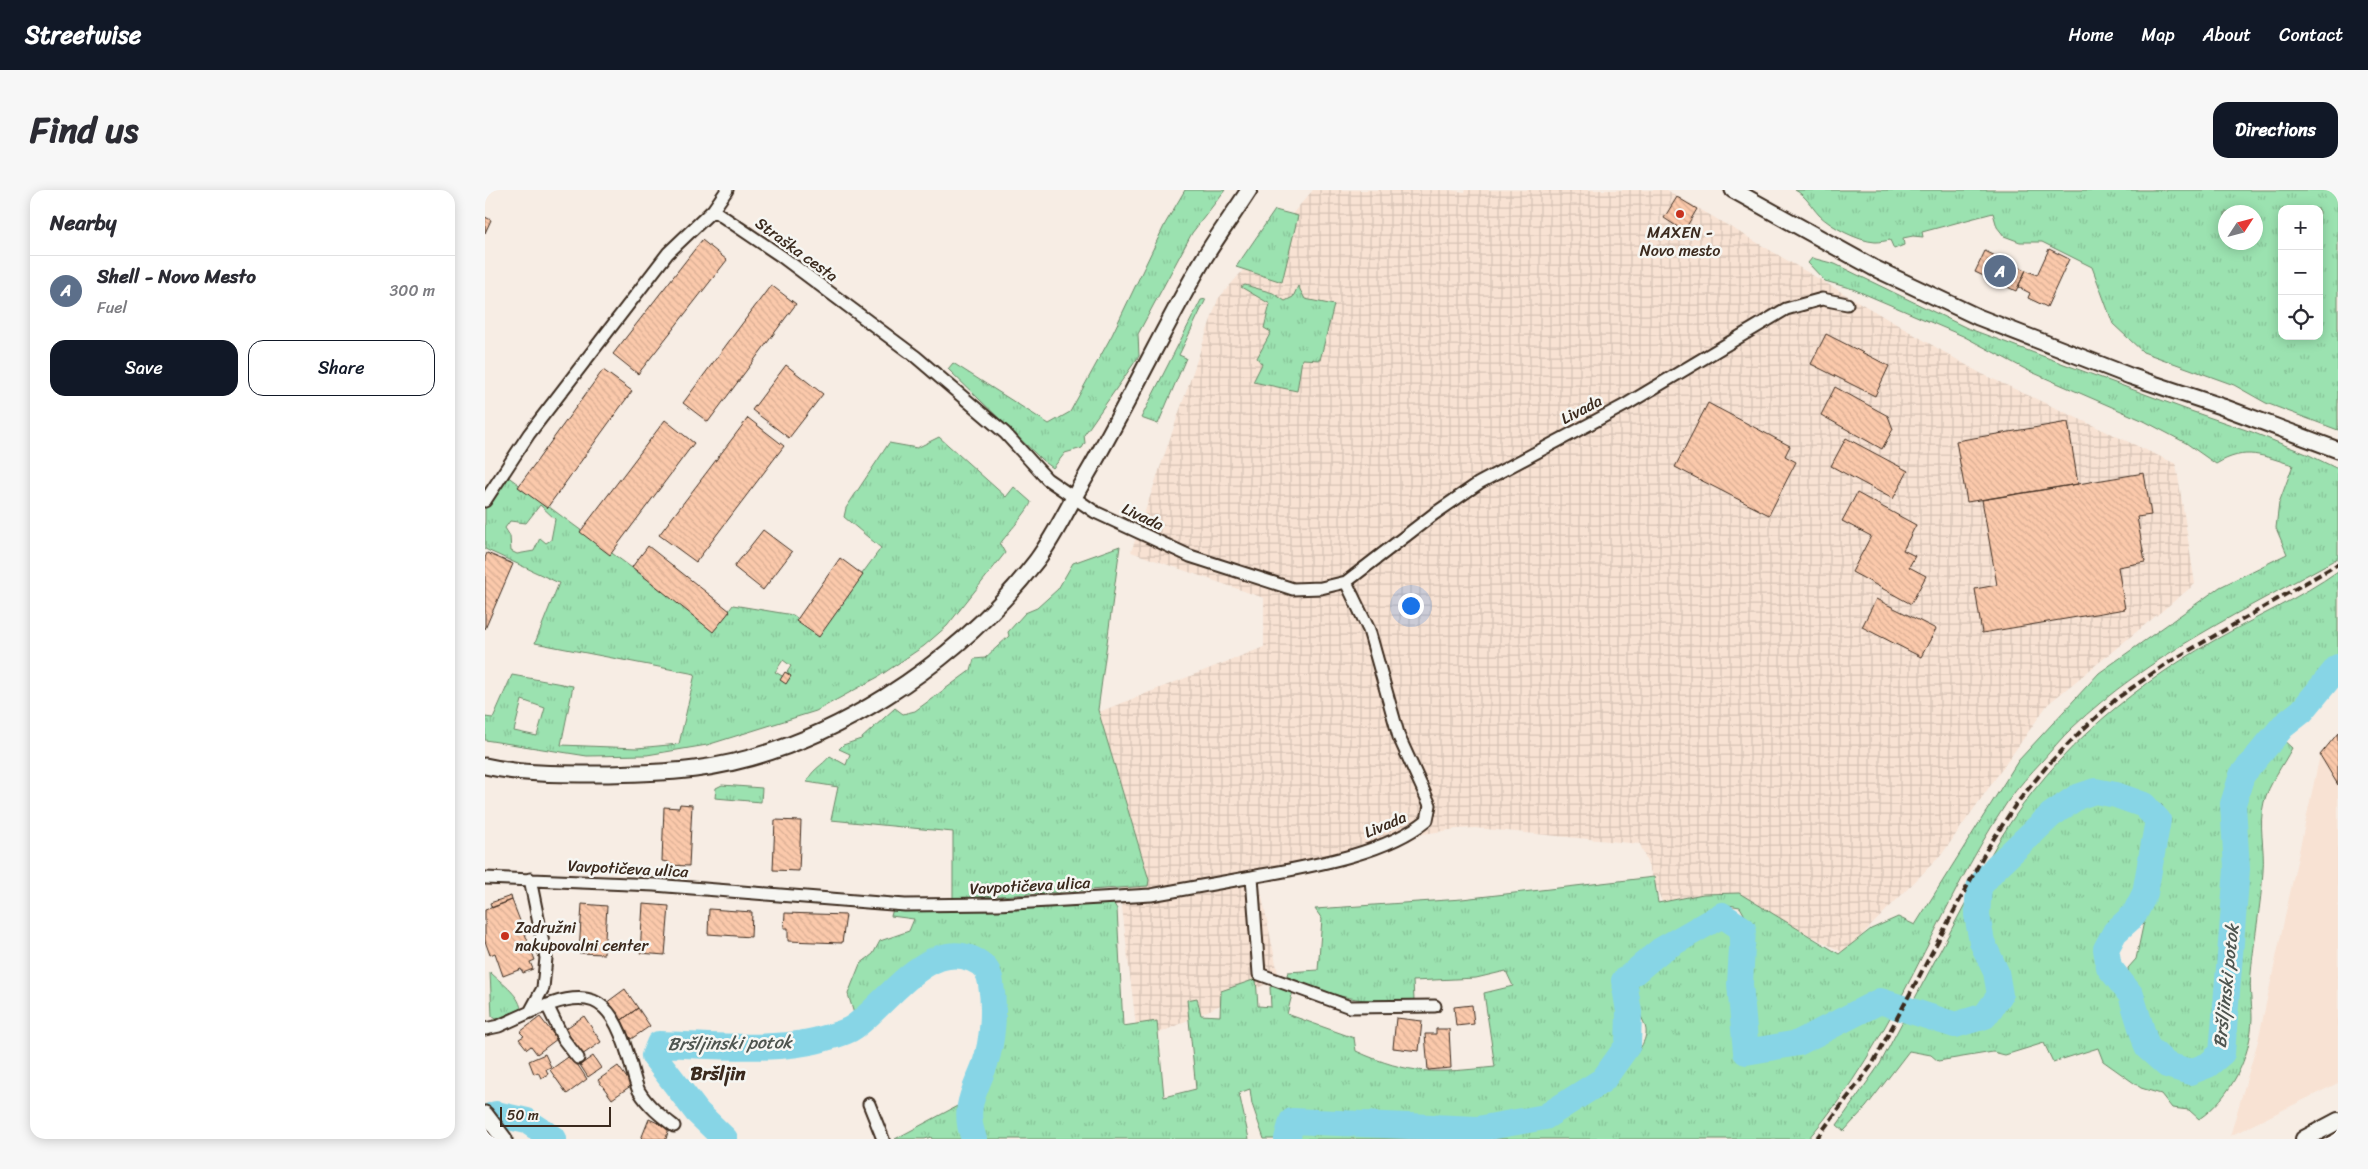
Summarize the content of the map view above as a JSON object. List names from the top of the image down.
{
  "streets": {
    "street": ["Straška cesta", "Livada", "Vavpotičeva ulica"]
  },
  "crossings": [
    ["Straška cesta", "Livada"],
    ["Livada", "Vavpotičeva ulica"]
  ],
  "districts": ["Bršljin"],
  "water": ["Bršljinski potok"],
  "places": ["MAXEN - Novo mesto", "Zadružni nakupovalni center"],
  "scale_bar": "50 m",
  "north": "top right",
  "page": {
    "header": "Streetwise",
    "nav": [
      "Home",
      "Map",
      "About",
      "Contact"
    ],
    "title": "Find us",
    "buttons": [
      "Directions",
      ["Save", "Share"]
    ],
    "heading": "Nearby",
    "map_buttons": ["+", "−"],
    "pins": "A",
    "list": [
      {
        "mark": "A",
        "name": "Shell - Novo Mesto",
        "note": "Fuel",
        "value": "300 m"
      }
    ],
    "scale": "50 m"
  }
}
